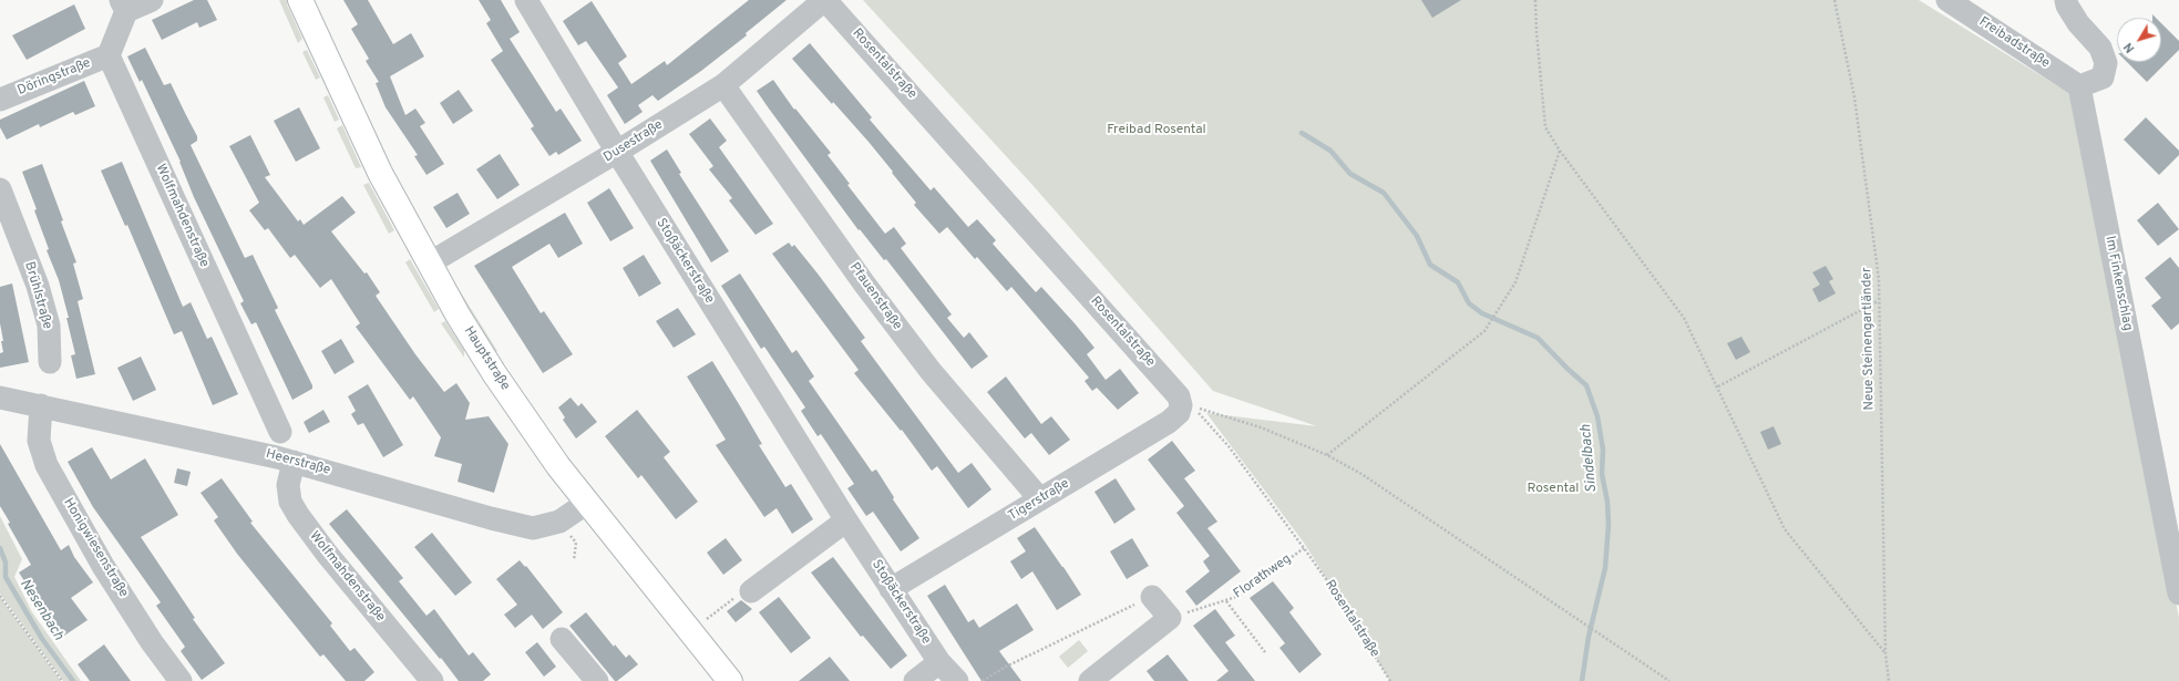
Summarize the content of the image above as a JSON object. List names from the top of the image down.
{
  "streets": {
    "main road": ["Hauptstraße"],
    "street": [
      "Freibadstraße",
      "Rosentalstraße",
      "Döringstraße",
      "Dusestraße",
      "Wolfmahdenstraße",
      "Stoßäckerstraße",
      "Im Finkenschlag",
      "Brühlstraße",
      "Pfauenstraße",
      "Heerstraße",
      "Tigerstraße",
      "Honigwiesenstraße"
    ],
    "path": ["Neue Steinengartländer", "Florathweg"]
  },
  "crossings": [
    ["Freibadstraße", "Im Finkenschlag"],
    ["Rosentalstraße", "Dusestraße"],
    ["Rosentalstraße", "Tigerstraße"],
    ["Rosentalstraße", "Florathweg"],
    ["Döringstraße", "Wolfmahdenstraße"],
    ["Dusestraße", "Stoßäckerstraße"],
    ["Dusestraße", "Pfauenstraße"],
    ["Dusestraße", "Hauptstraße"],
    ["Wolfmahdenstraße", "Heerstraße"],
    ["Stoßäckerstraße", "Tigerstraße"],
    ["Pfauenstraße", "Tigerstraße"],
    ["Hauptstraße", "Heerstraße"],
    ["Heerstraße", "Honigwiesenstraße"]
  ],
  "water": ["Sindelbach", "Nesenbach"],
  "parks": ["Freibad Rosental", "Rosental"],
  "north": "bottom left"
}
